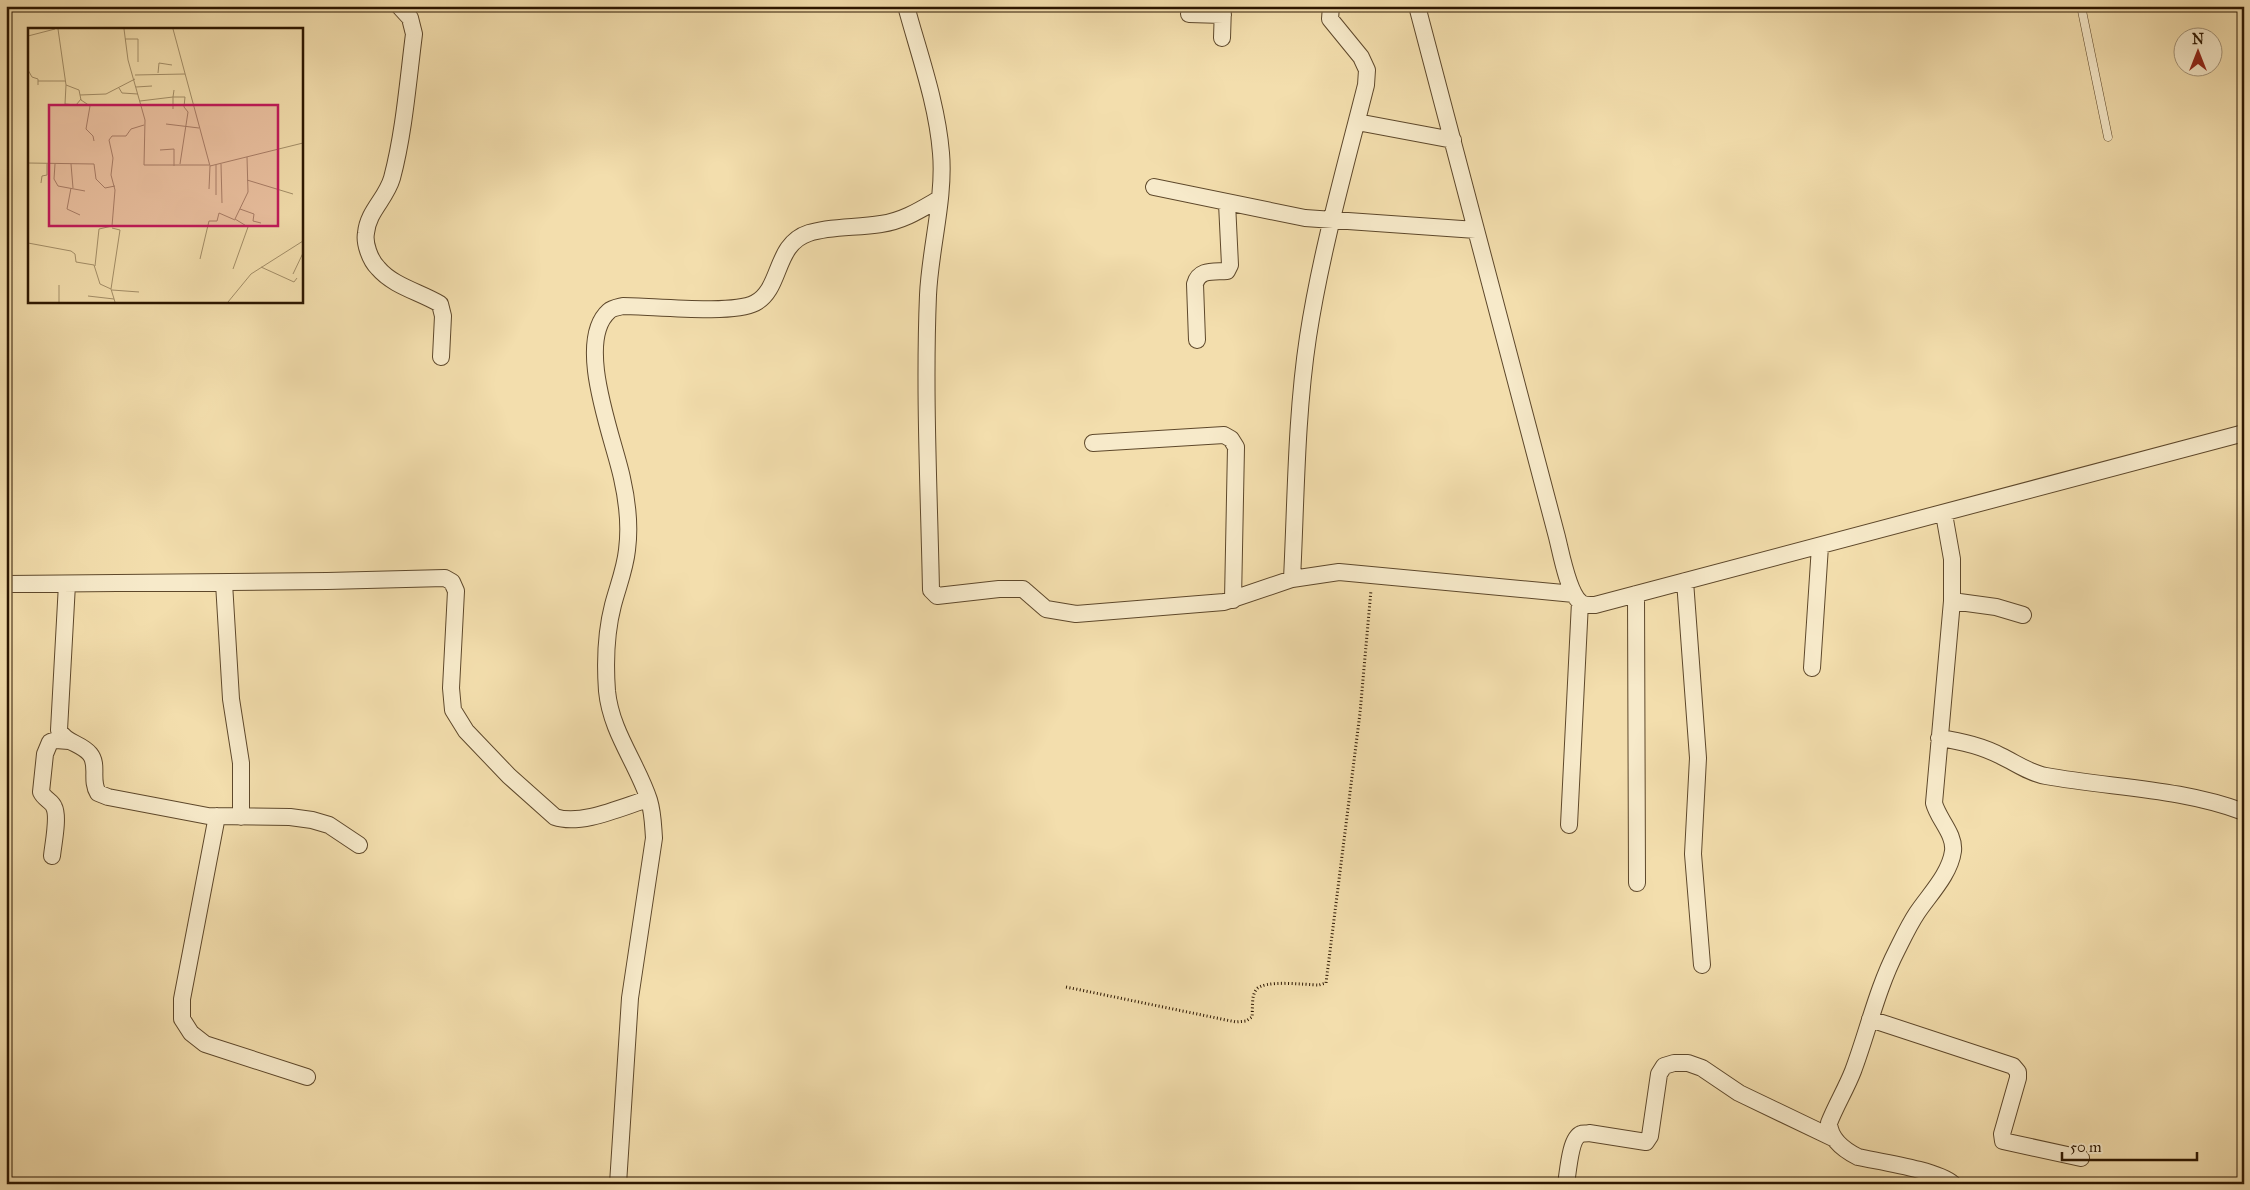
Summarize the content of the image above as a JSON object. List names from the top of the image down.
{
  "scale_bar": "50 m",
  "north": "top"
}
